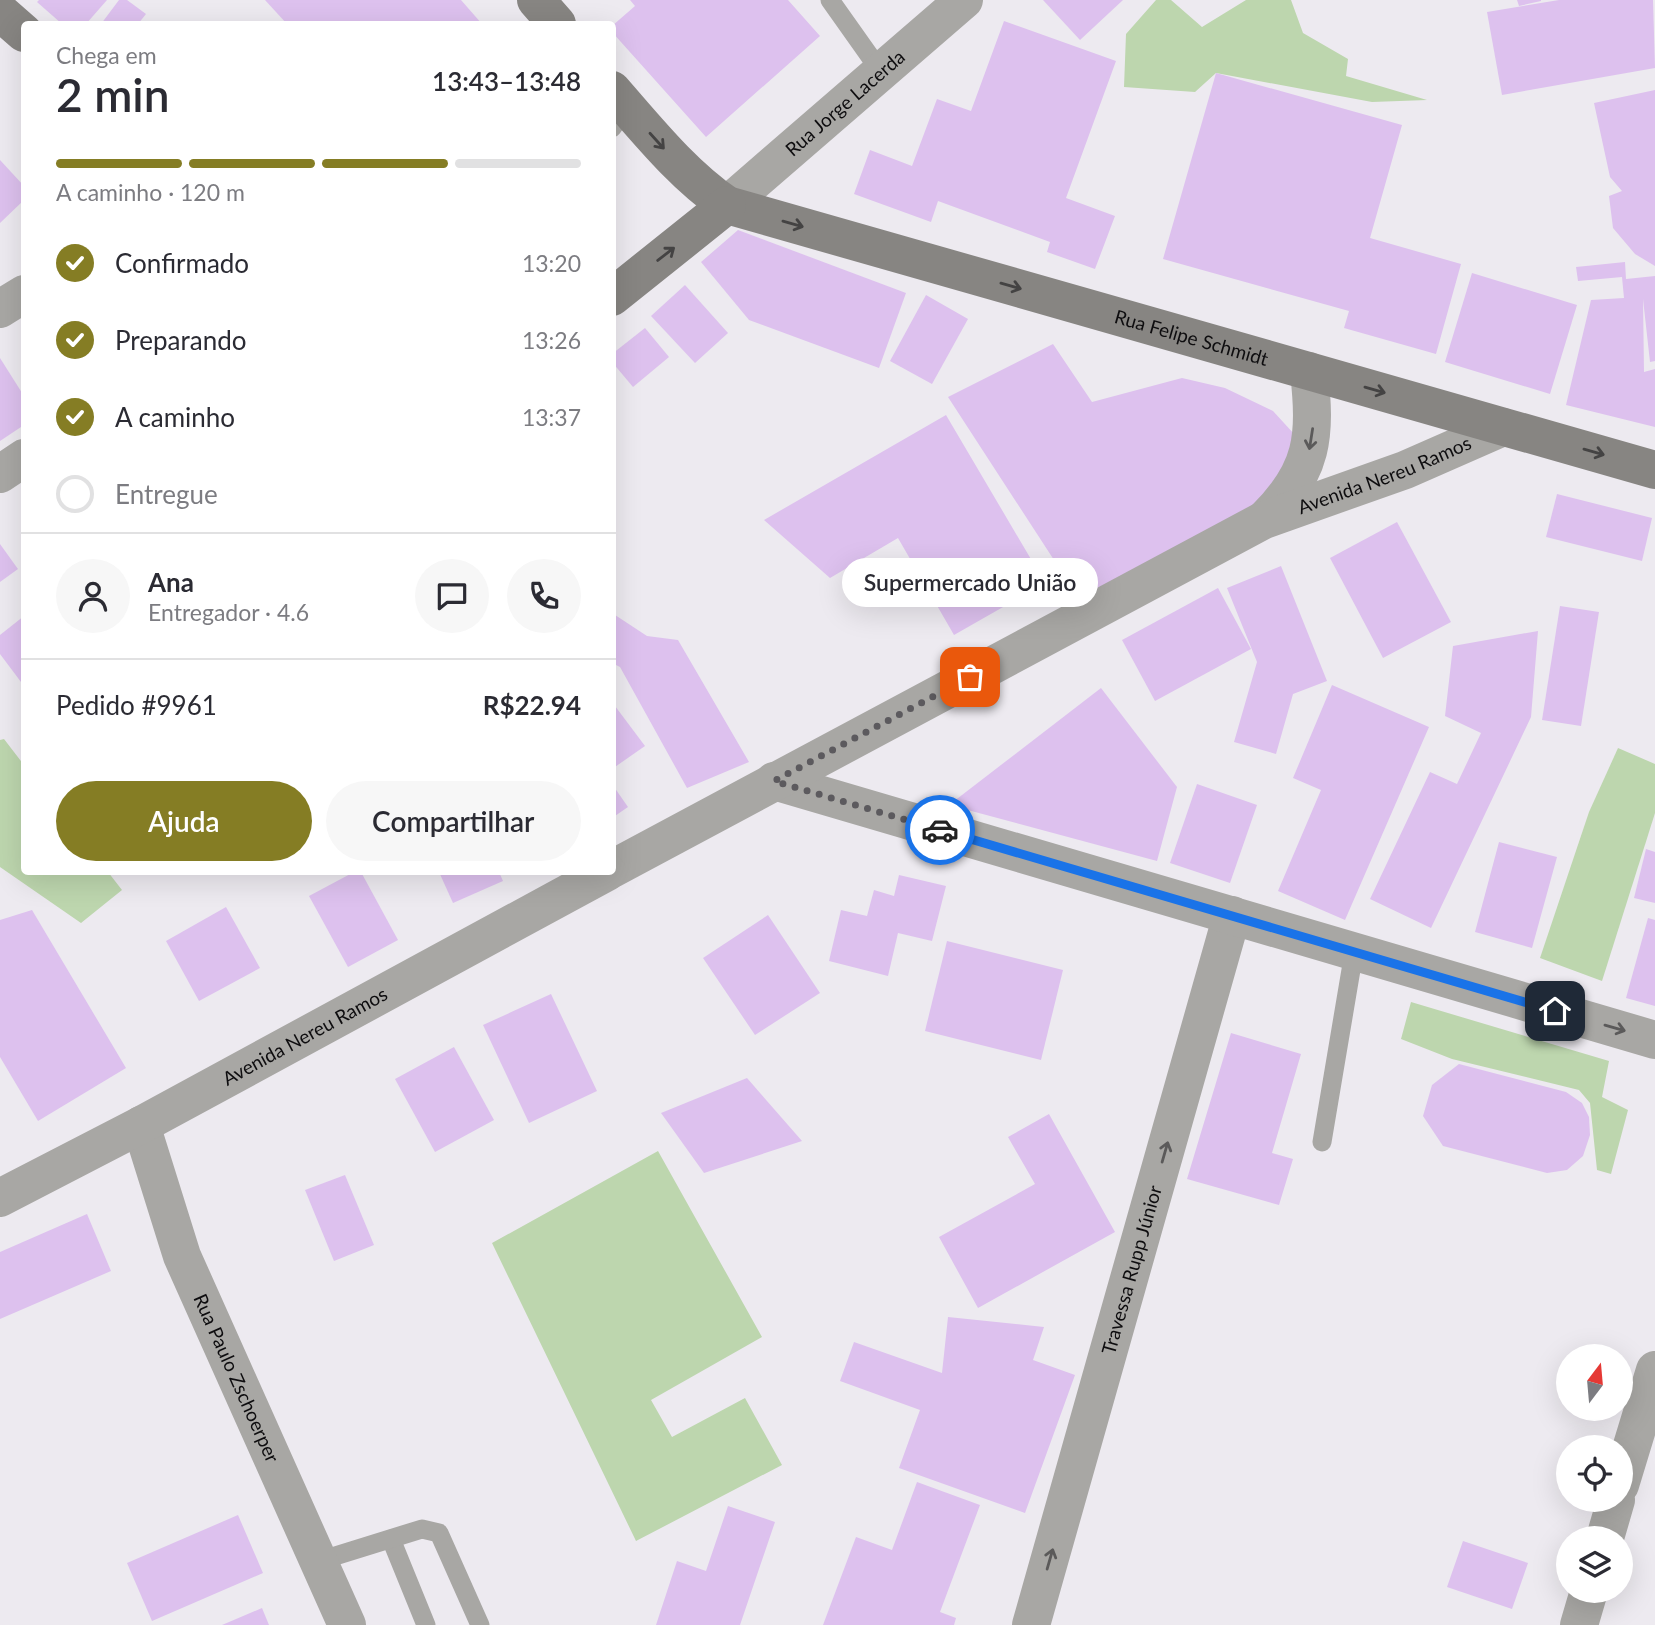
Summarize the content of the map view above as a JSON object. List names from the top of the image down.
{
  "streets": {
    "main road": ["Rua Felipe Schmidt"],
    "street": [
      "Rua Jorge Lacerda",
      "Avenida Nereu Ramos",
      "Travessa Rupp Júnior",
      "Rua Paulo Zschoerper"
    ]
  },
  "crossings": [
    ["Rua Jorge Lacerda", "Rua Felipe Schmidt"],
    ["Rua Felipe Schmidt", "Avenida Nereu Ramos"],
    ["Avenida Nereu Ramos", "Rua Paulo Zschoerper"]
  ],
  "one_way": ["Rua Felipe Schmidt", "Travessa Rupp Júnior"],
  "places": ["Supermercado União"],
  "north": "top",
  "page": {
    "heading": ["2 min", "Chega em", "13:43–13:48"],
    "panel": [
      "Ana",
      "Entregador · 4.6",
      "Pedido #9961",
      "R$22.94"
    ],
    "bar": "A caminho · 120 m",
    "list": [
      ["Confirmado", "13:20"],
      ["Preparando", "13:26"],
      ["A caminho", "13:37"],
      "Entregue"
    ],
    "bubble": "Supermercado União",
    "buttons": ["Ajuda", "Compartilhar"]
  }
}
